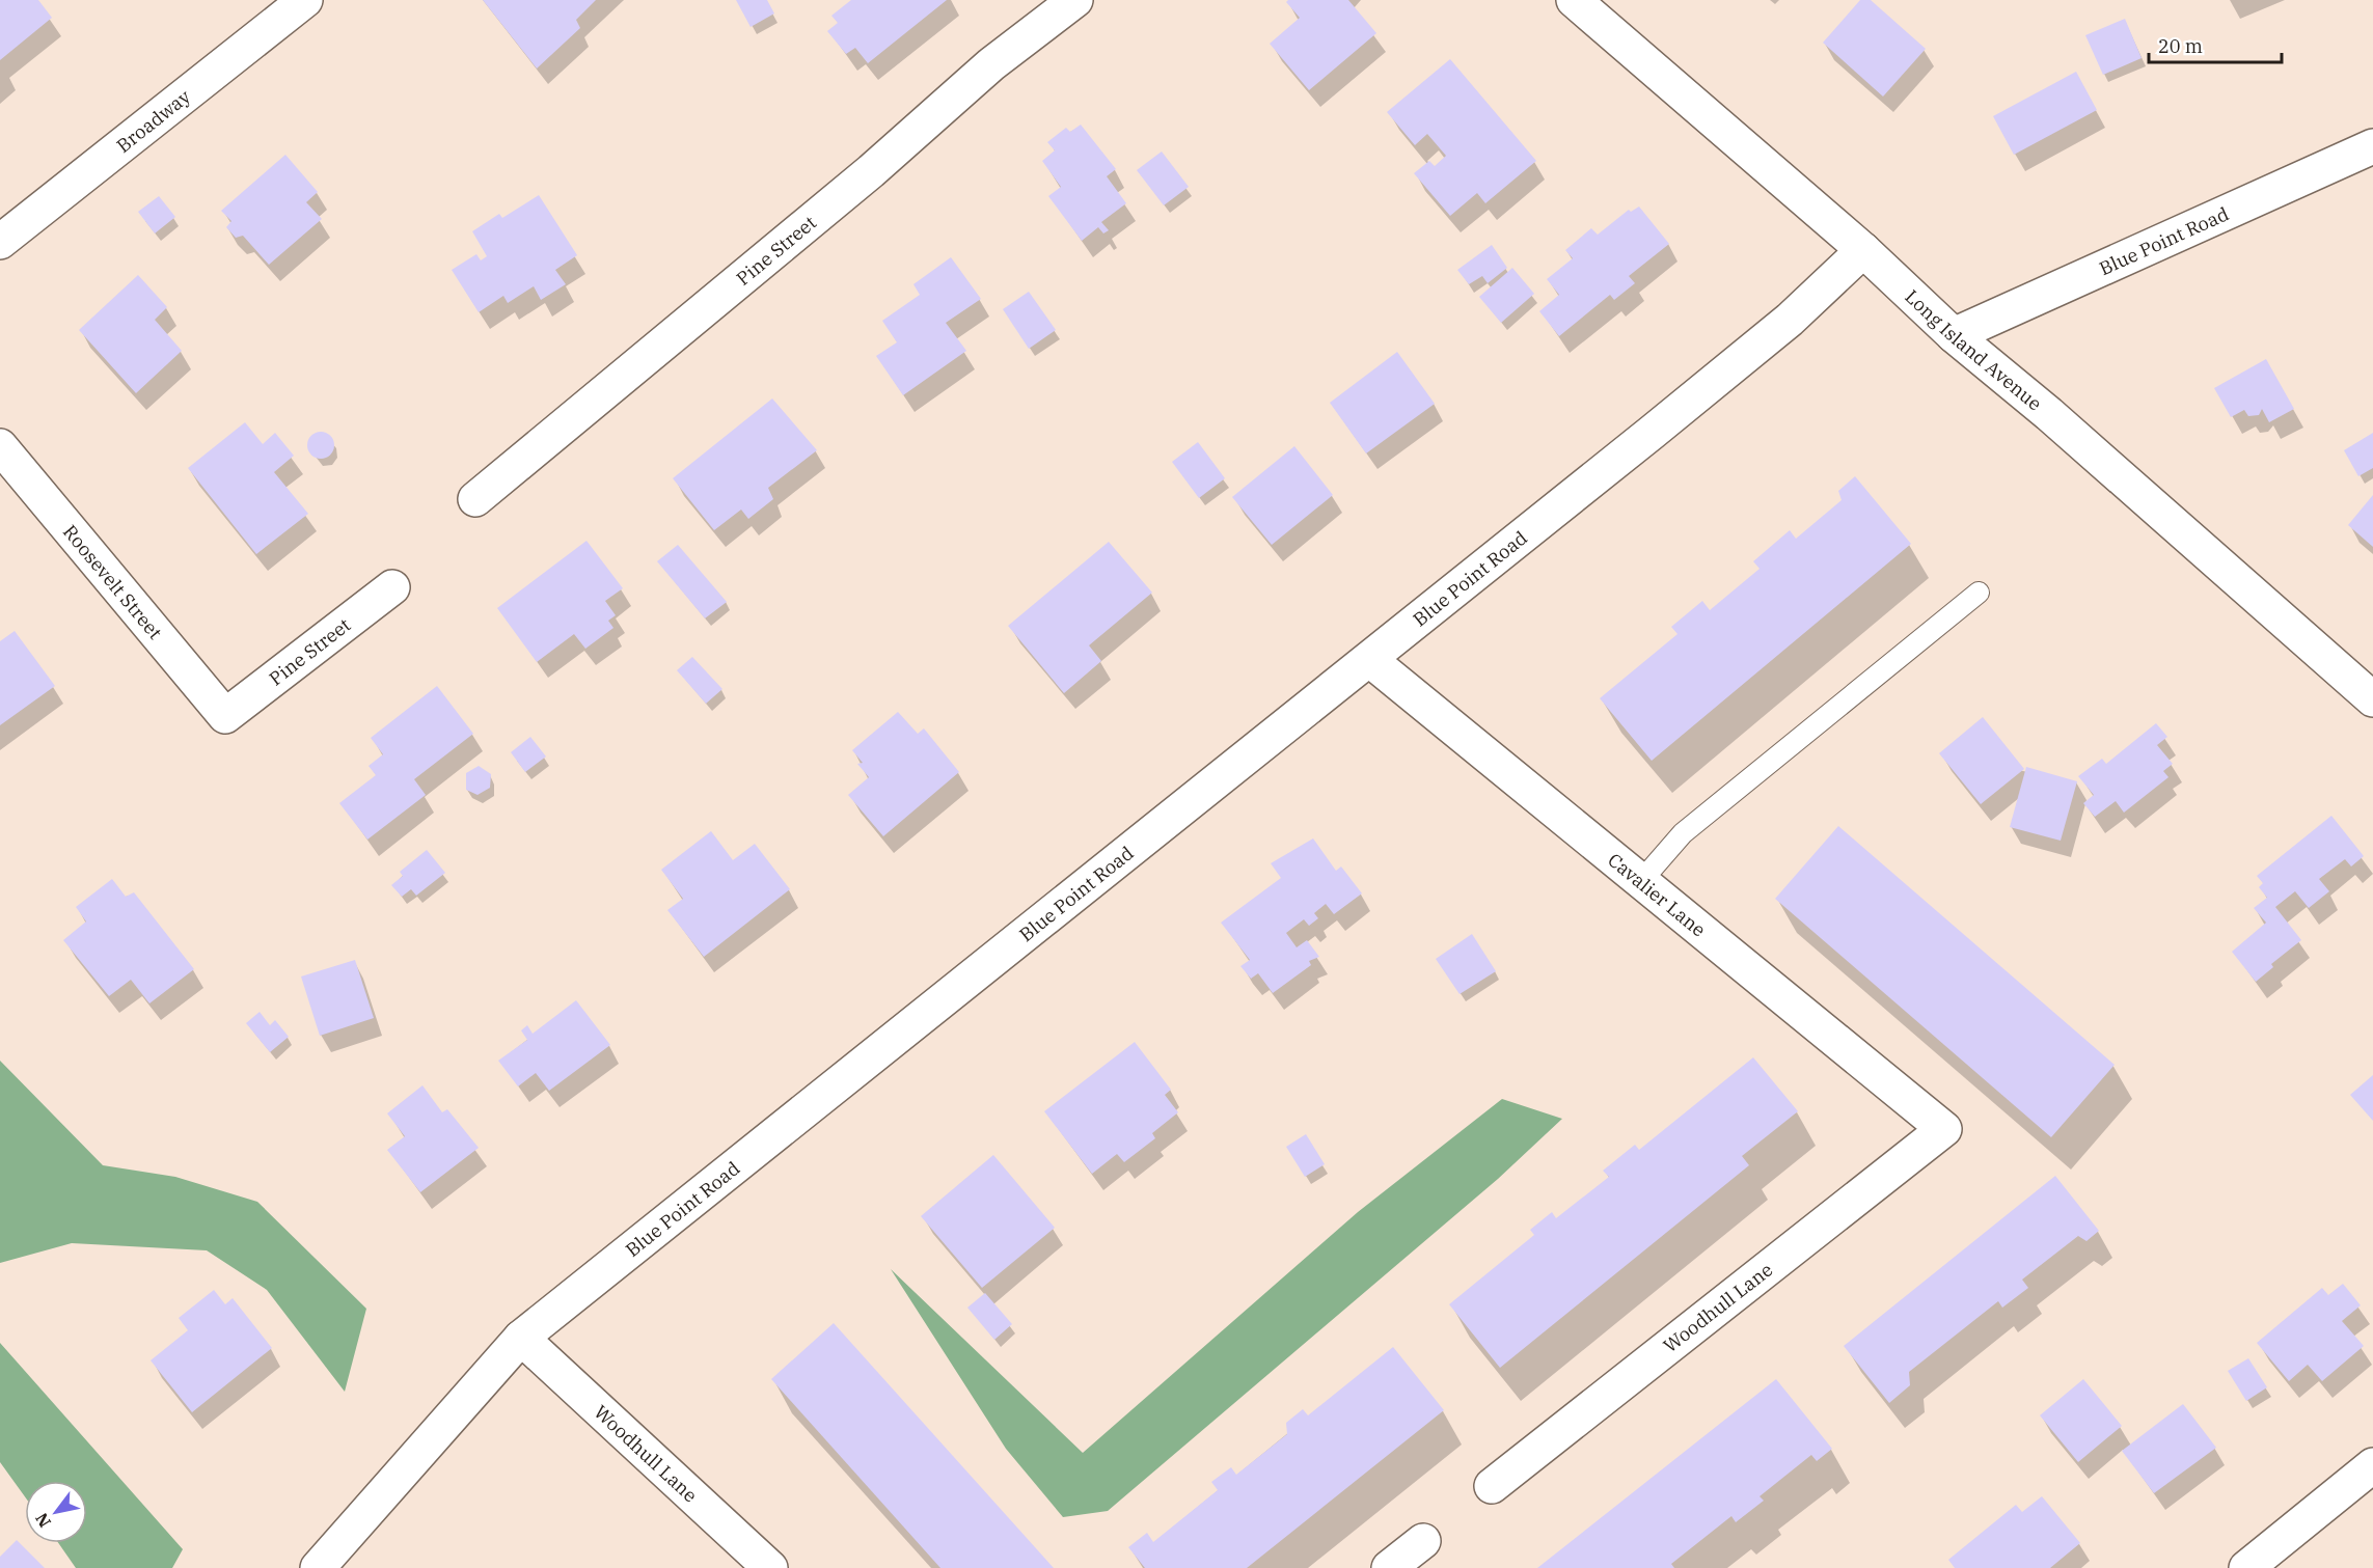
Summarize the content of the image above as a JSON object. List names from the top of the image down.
{
  "streets": {
    "street": [
      "Broadway",
      "Blue Point Road",
      "Pine Street",
      "Long Island Avenue",
      "Roosevelt Street",
      "Cavalier Lane",
      "Woodhull Lane"
    ]
  },
  "crossings": [
    ["Blue Point Road", "Long Island Avenue"],
    ["Blue Point Road", "Cavalier Lane"],
    ["Blue Point Road", "Woodhull Lane"],
    ["Pine Street", "Roosevelt Street"],
    ["Cavalier Lane", "Woodhull Lane"]
  ],
  "scale_bar": "20 m",
  "north": "bottom left"
}
